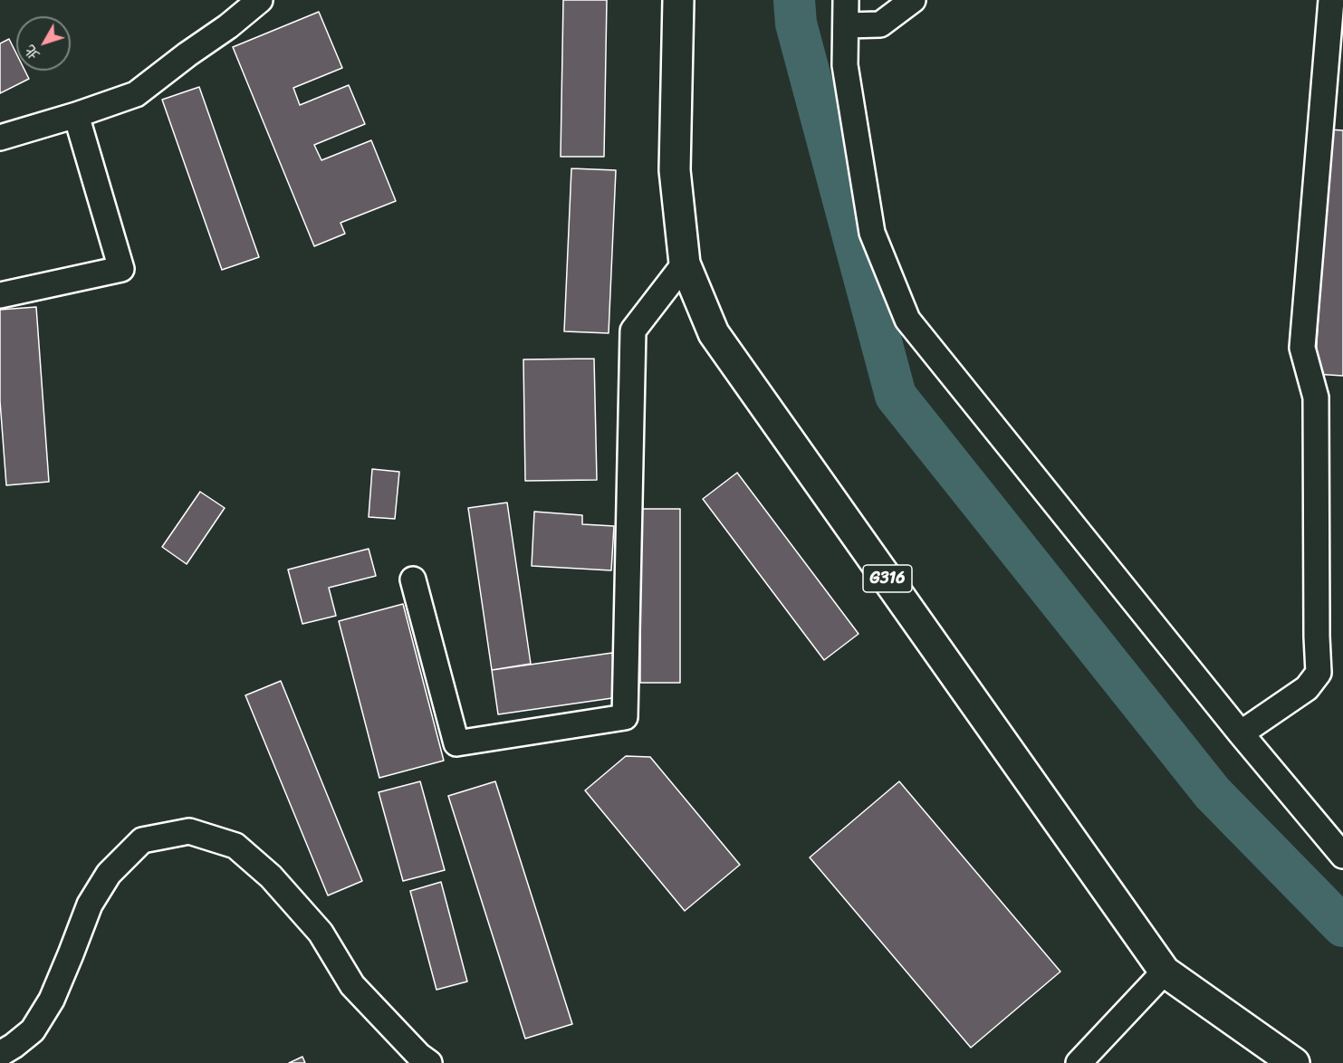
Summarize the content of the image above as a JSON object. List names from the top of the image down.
{
  "streets": {
    "highway": ["G316"]
  },
  "north": "bottom left"
}
